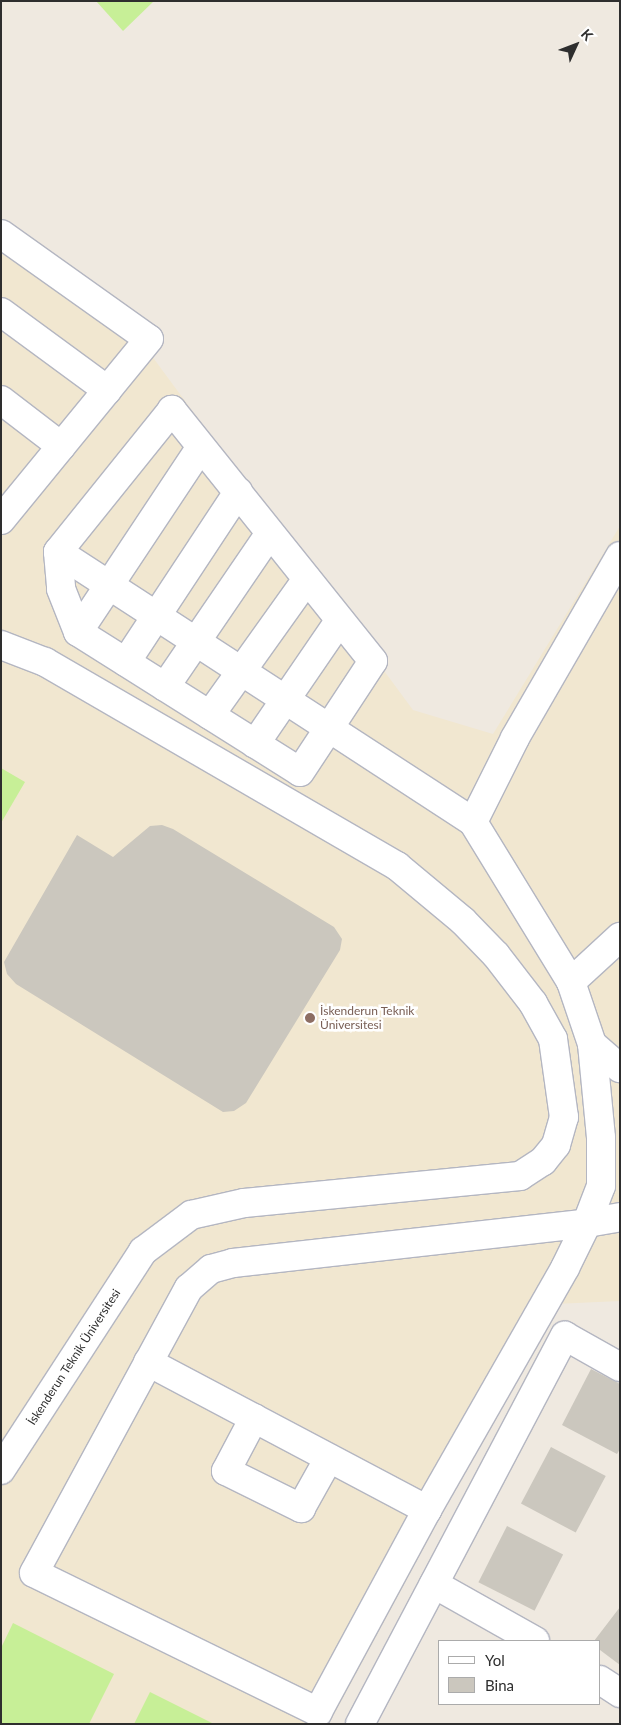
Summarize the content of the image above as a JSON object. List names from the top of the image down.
{
  "streets": {
    "street": ["İskenderun Teknik Üniversitesi"]
  },
  "places": ["İskenderun Teknik Üniversitesi"],
  "legend": ["Yol", "Bina"],
  "north": "top right"
}
